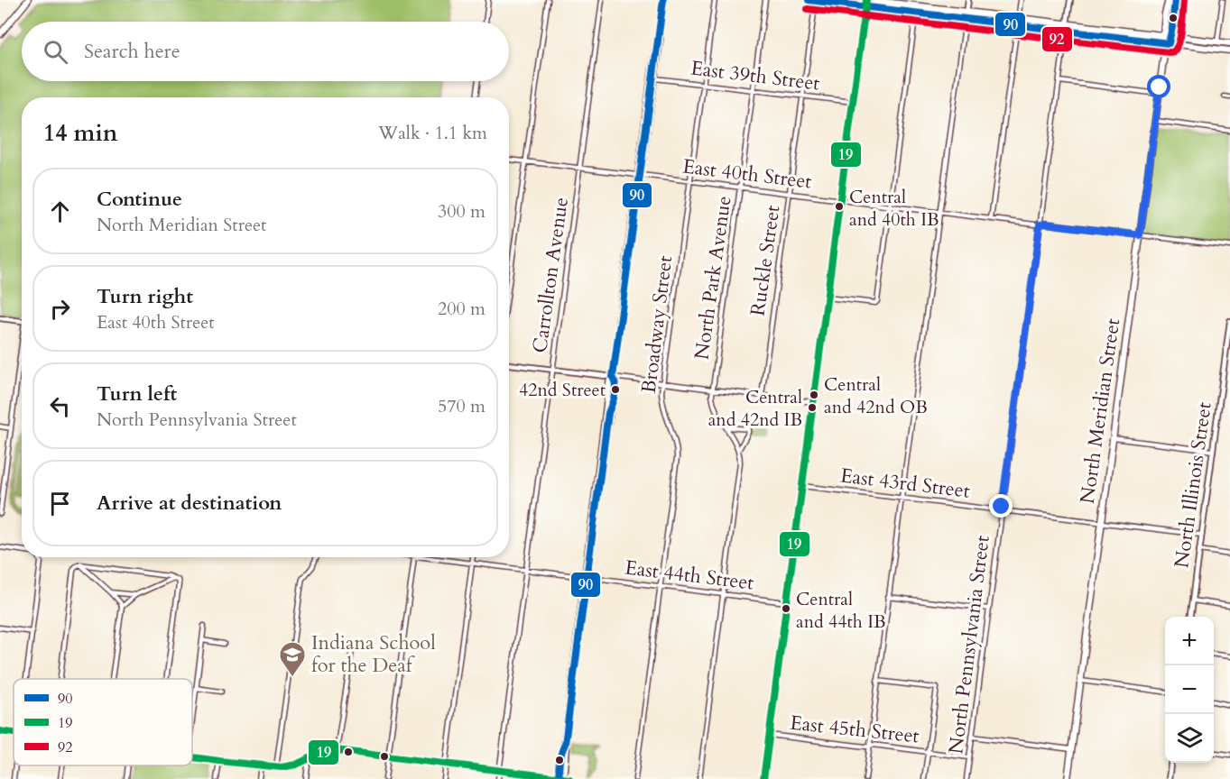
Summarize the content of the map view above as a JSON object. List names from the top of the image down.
{
  "streets": {
    "main road": ["North Meridian Street"],
    "street": [
      "East 39th Street",
      "East 40th Street",
      "Ruckle Street",
      "Carrollton Avenue",
      "North Park Avenue",
      "Broadway Street",
      "East 43rd Street",
      "North Illinois Street",
      "East 44th Street",
      "North Pennsylvania Street",
      "East 45th Street"
    ]
  },
  "crossings": [
    ["East 39th Street", "Ruckle Street"],
    ["East 39th Street", "North Park Avenue"],
    ["East 39th Street", "Broadway Street"],
    ["East 40th Street", "Ruckle Street"],
    ["East 40th Street", "Carrollton Avenue"],
    ["East 40th Street", "North Park Avenue"],
    ["East 40th Street", "Broadway Street"],
    ["East 40th Street", "North Meridian Street"],
    ["East 40th Street", "North Pennsylvania Street"],
    ["Carrollton Avenue", "East 44th Street"],
    ["North Park Avenue", "East 44th Street"],
    ["Broadway Street", "East 44th Street"],
    ["North Meridian Street", "East 43rd Street"],
    ["East 43rd Street", "North Illinois Street"],
    ["East 43rd Street", "North Pennsylvania Street"],
    ["North Pennsylvania Street", "East 45th Street"]
  ],
  "places": {
    "other": [
      "Central and 40th IB",
      "42nd Street",
      "Central and 42nd OB",
      "Central and 42nd IB",
      "Central and 44th IB"
    ],
    "school or university": ["Indiana School for the Deaf"]
  },
  "lines": ["transit line 90", "transit line 19", "transit line 92"],
  "legend": ["90", "19", "92"],
  "page": {
    "search": "Search here",
    "heading": ["14 min", "Walk · 1.1 km"],
    "list": [
      ["Continue", "North Meridian Street", "300 m"],
      ["Turn right", "East 40th Street", "200 m"],
      ["Turn left", "North Pennsylvania Street", "570 m"],
      "Arrive at destination"
    ],
    "map_buttons": ["+", "−"]
  }
}
